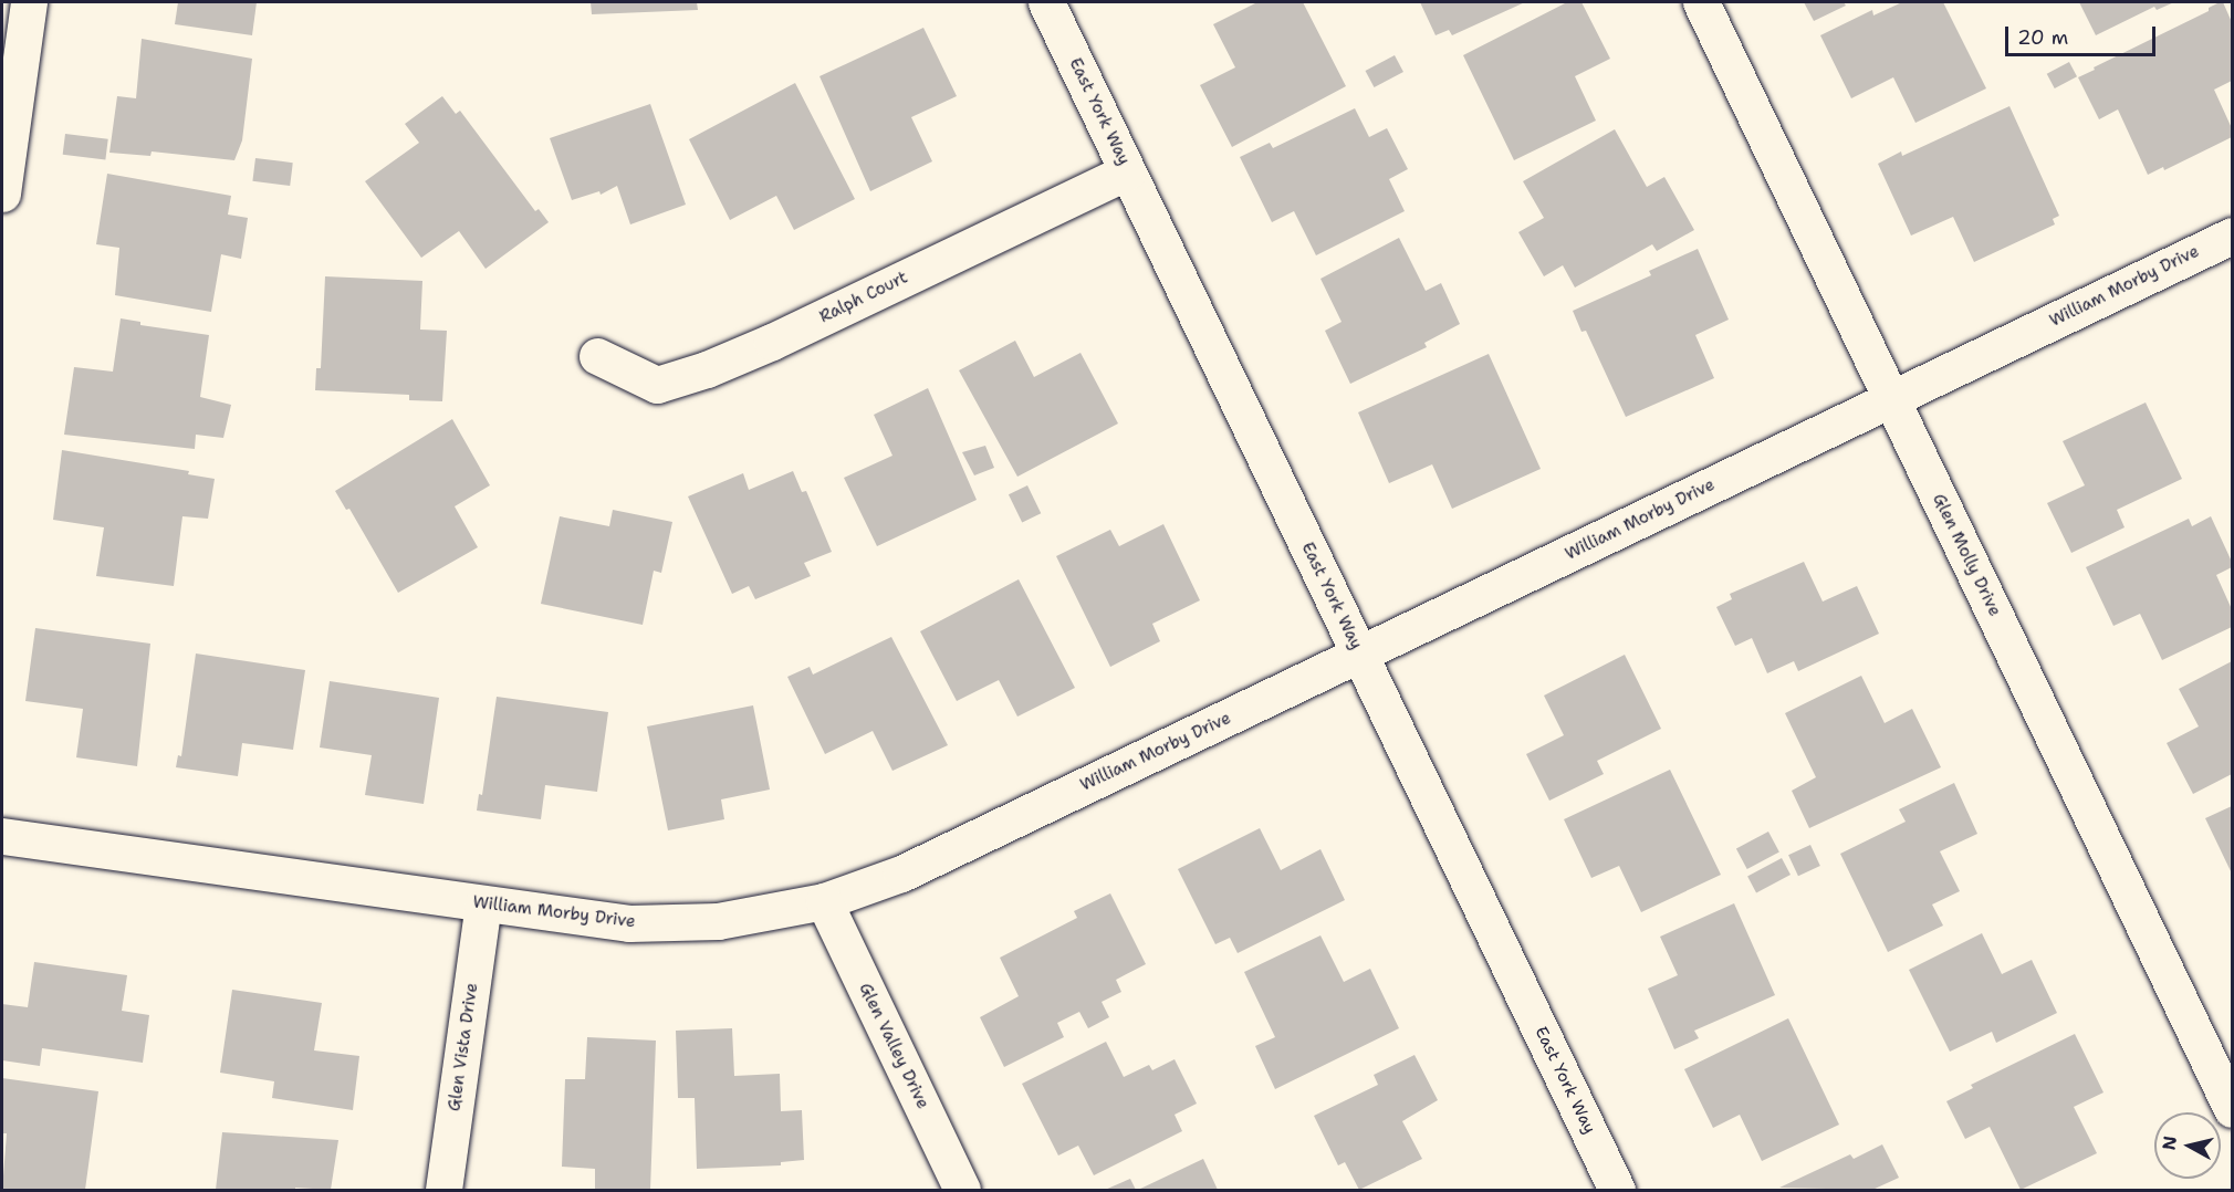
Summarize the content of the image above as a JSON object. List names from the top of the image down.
{
  "streets": {
    "street": [
      "East York Way",
      "William Morby Drive",
      "Ralph Court",
      "Glen Molly Drive",
      "Glen Valley Drive",
      "Glen Vista Drive"
    ]
  },
  "crossings": [
    ["East York Way", "William Morby Drive"],
    ["East York Way", "Ralph Court"],
    ["William Morby Drive", "Glen Molly Drive"],
    ["William Morby Drive", "Glen Valley Drive"],
    ["William Morby Drive", "Glen Vista Drive"]
  ],
  "scale_bar": "20 m",
  "north": "left"
}
